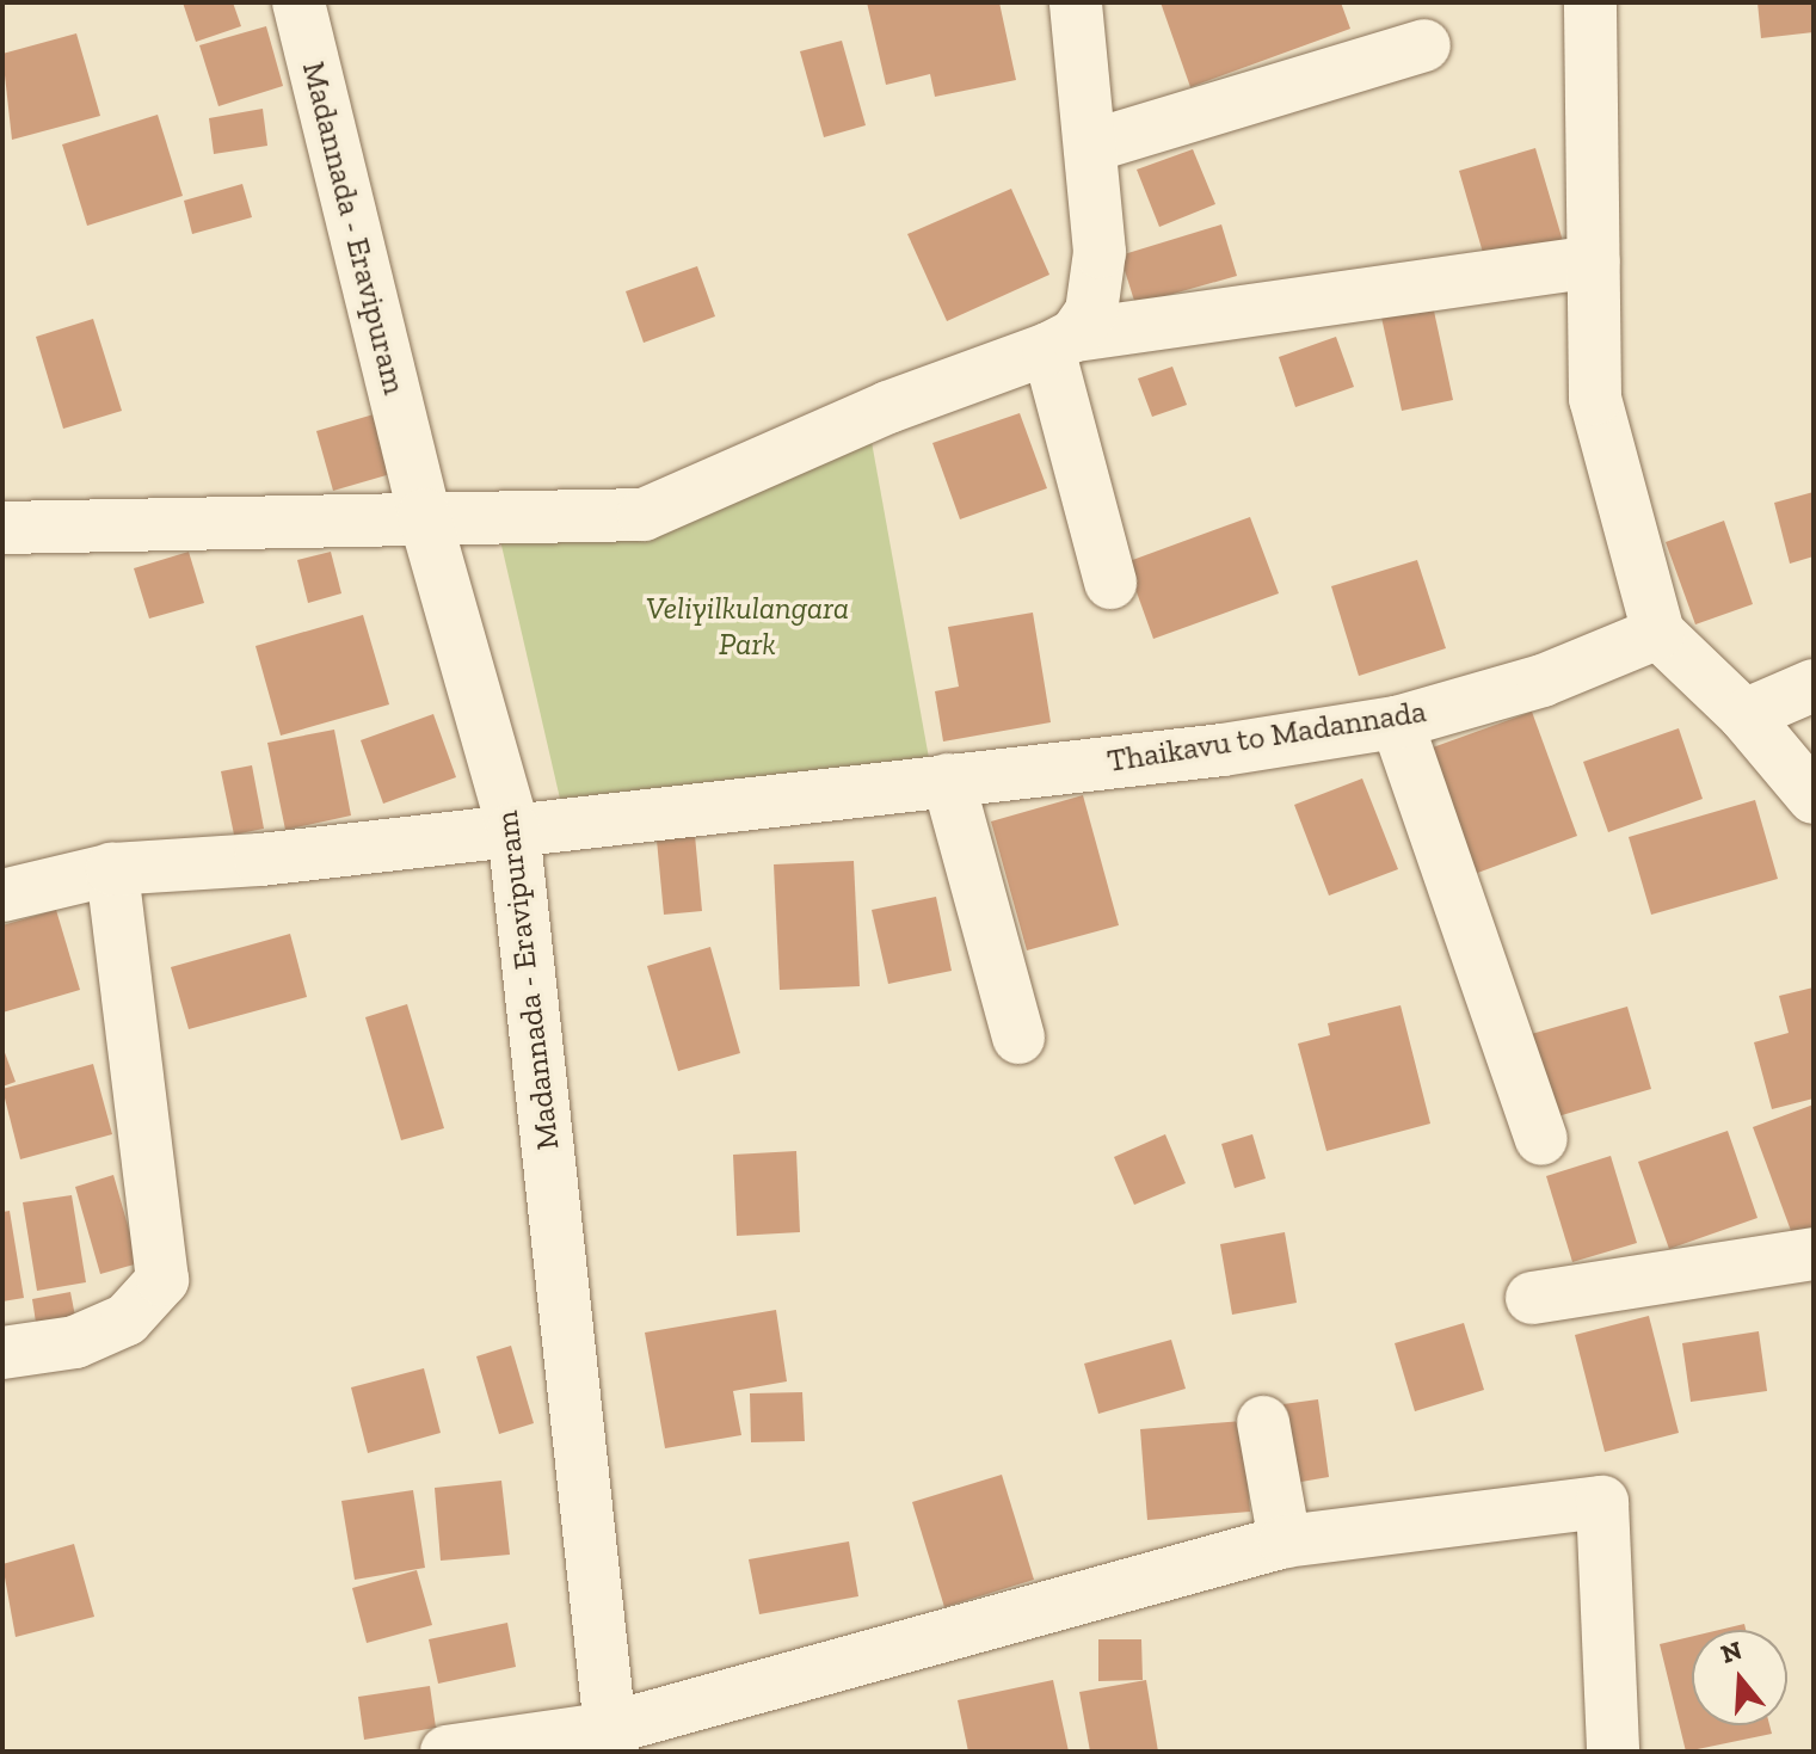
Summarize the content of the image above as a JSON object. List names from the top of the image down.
{
  "streets": {
    "street": ["Madannada - Eravipuram", "Thaikavu to Madannada"]
  },
  "crossings": [
    ["Madannada - Eravipuram", "Thaikavu to Madannada"]
  ],
  "parks": ["Veliyilkulangara Park"],
  "north": "top"
}
